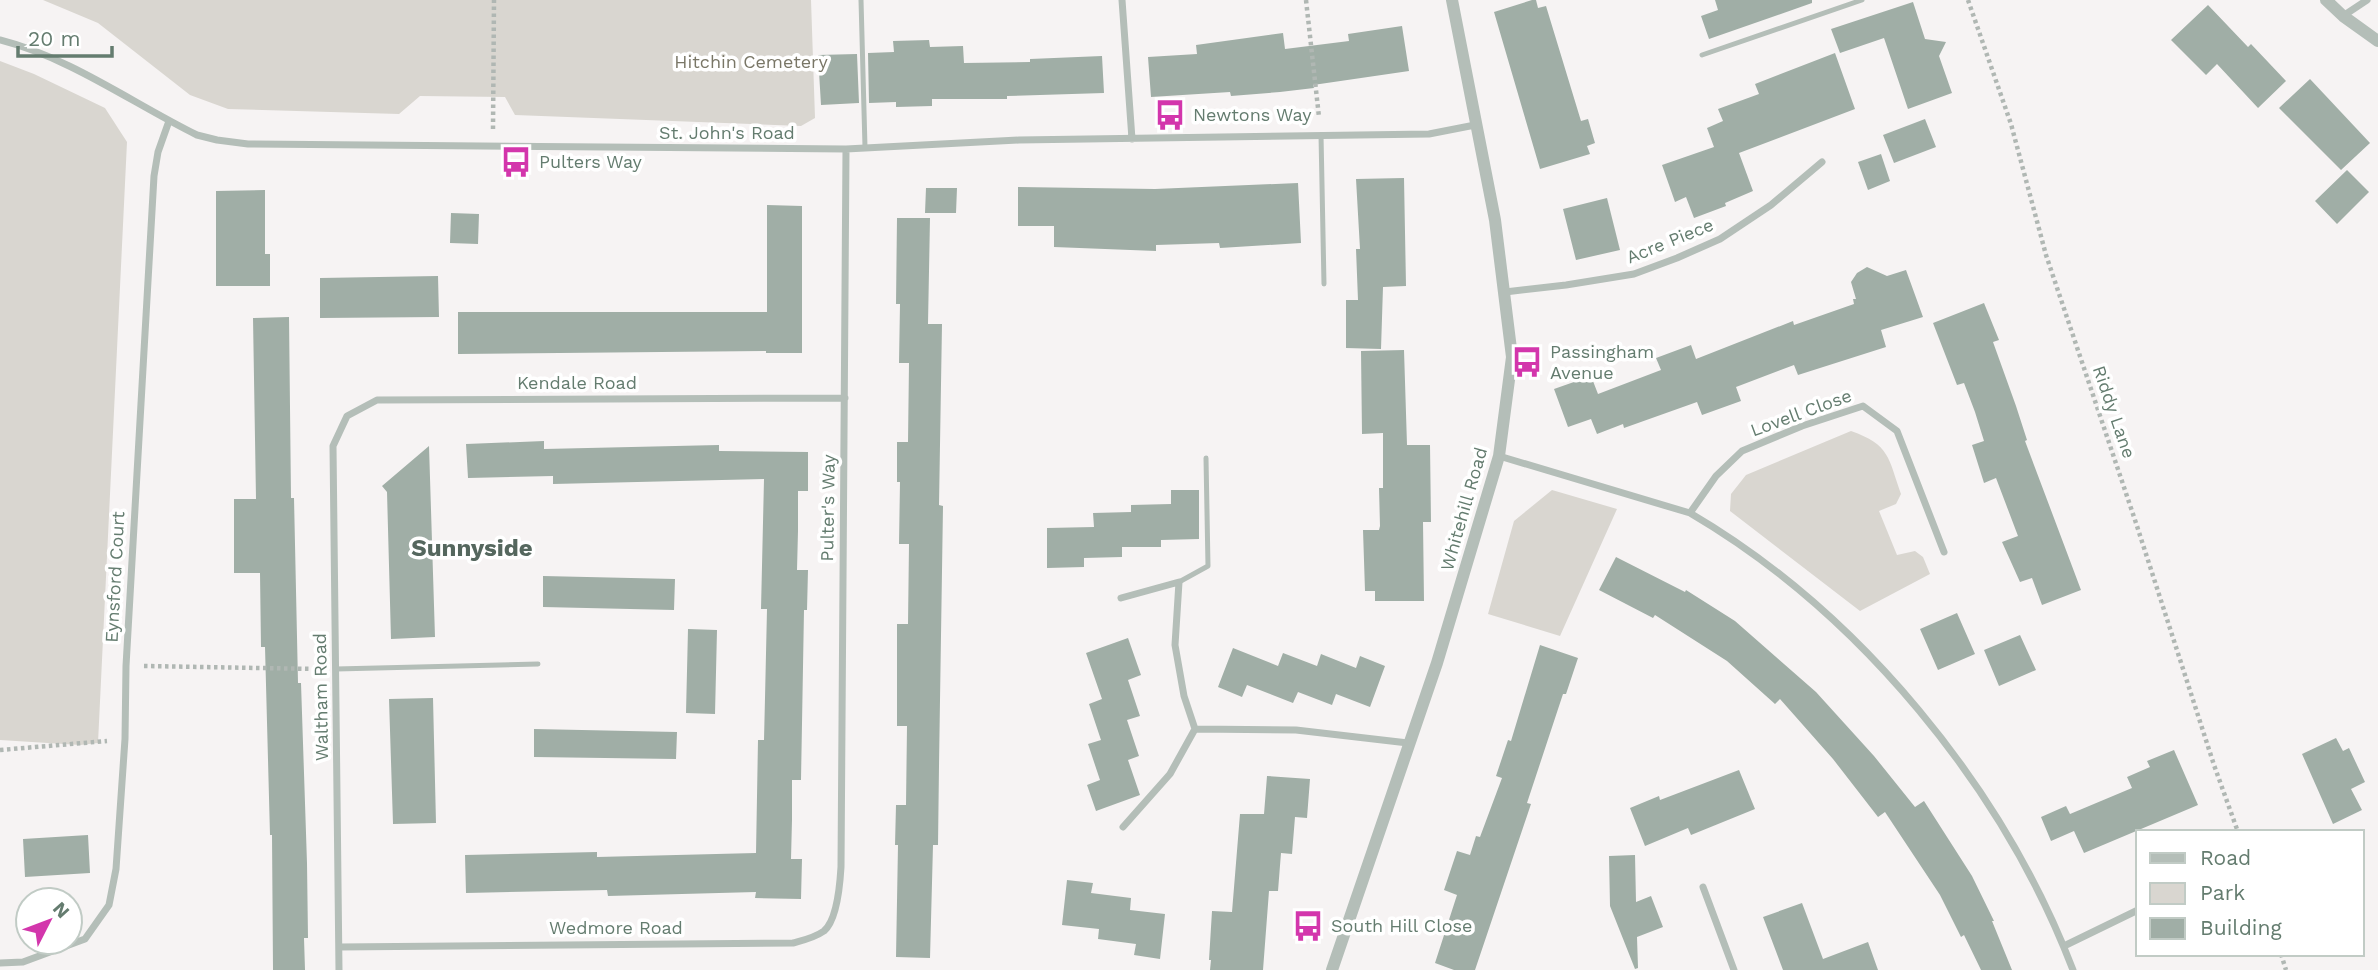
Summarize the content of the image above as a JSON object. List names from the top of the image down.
{
  "streets": {
    "street": [
      "St. John's Road",
      "Acre Piece",
      "Kendale Road",
      "Lovell Close",
      "Pulter's Way",
      "Whitehill Road",
      "Eynsford Court",
      "Waltham Road",
      "Wedmore Road"
    ],
    "path": ["Riddy Lane"]
  },
  "crossings": [
    ["St. John's Road", "Pulter's Way"],
    ["St. John's Road", "Whitehill Road"],
    ["St. John's Road", "Eynsford Court"],
    ["Acre Piece", "Whitehill Road"],
    ["Kendale Road", "Pulter's Way"],
    ["Kendale Road", "Waltham Road"],
    ["Pulter's Way", "Wedmore Road"],
    ["Waltham Road", "Wedmore Road"]
  ],
  "districts": ["Sunnyside"],
  "parks": ["Hitchin Cemetery"],
  "places": {
    "bus stop": [
      "Newtons Way",
      "Pulters Way",
      "Passingham Avenue",
      "South Hill Close"
    ]
  },
  "legend": ["Road", "Park", "Building"],
  "scale_bar": "20 m",
  "north": "top right"
}
